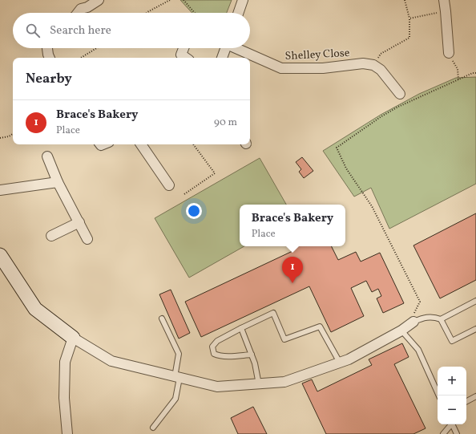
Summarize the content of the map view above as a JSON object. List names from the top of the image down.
{
  "streets": {
    "street": ["Shelley Close"]
  },
  "page": {
    "search": "Search here",
    "heading": "Nearby",
    "list": [
      {
        "mark": "1",
        "name": "Brace's Bakery",
        "note": "Place",
        "value": "90 m"
      }
    ],
    "popup": ["Brace's Bakery", "Place"],
    "pins": "1",
    "map_buttons": ["+", "−"]
  }
}
